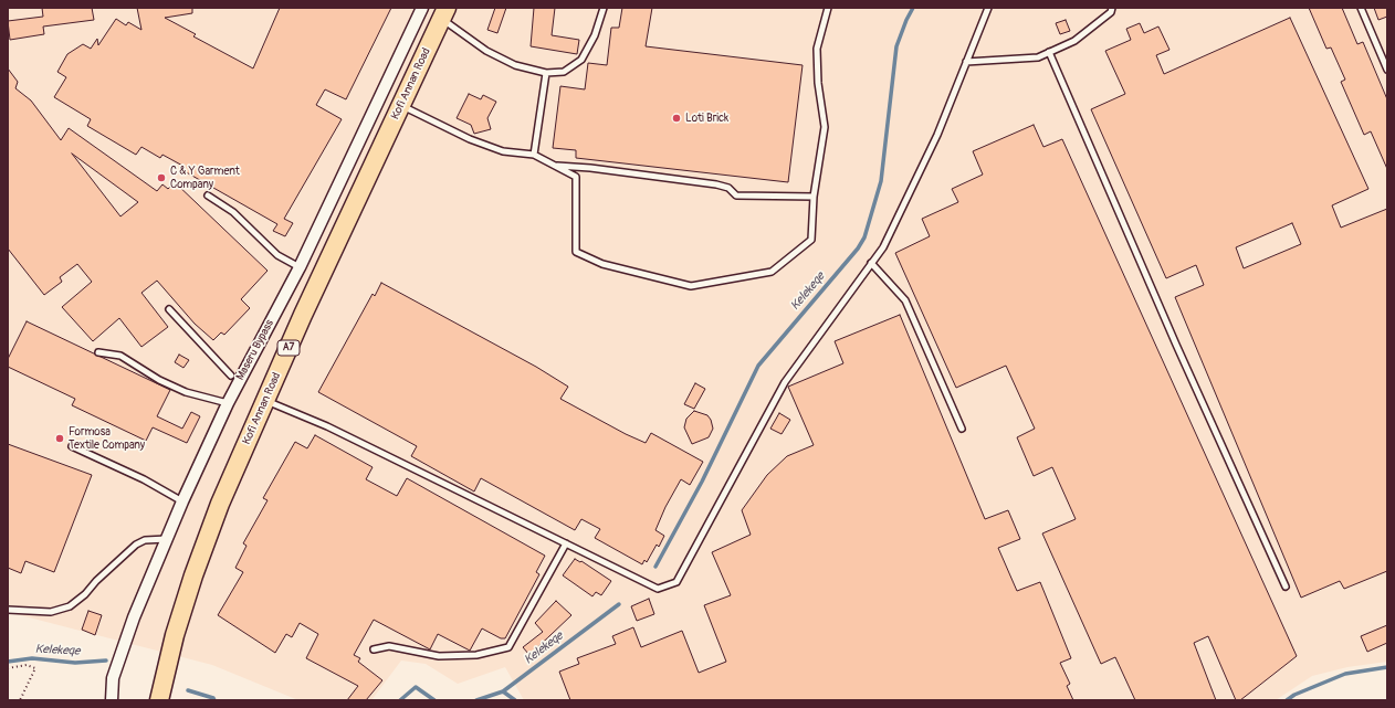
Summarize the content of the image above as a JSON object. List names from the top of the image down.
{
  "streets": {
    "main road": ["Kofi Annan Road", "A7"],
    "street": ["Maseru Bypass"]
  },
  "water": ["Kelekeqe"],
  "places": ["Loti Brick", "C & Y Garment Company", "Formosa Textile Company"]
}
